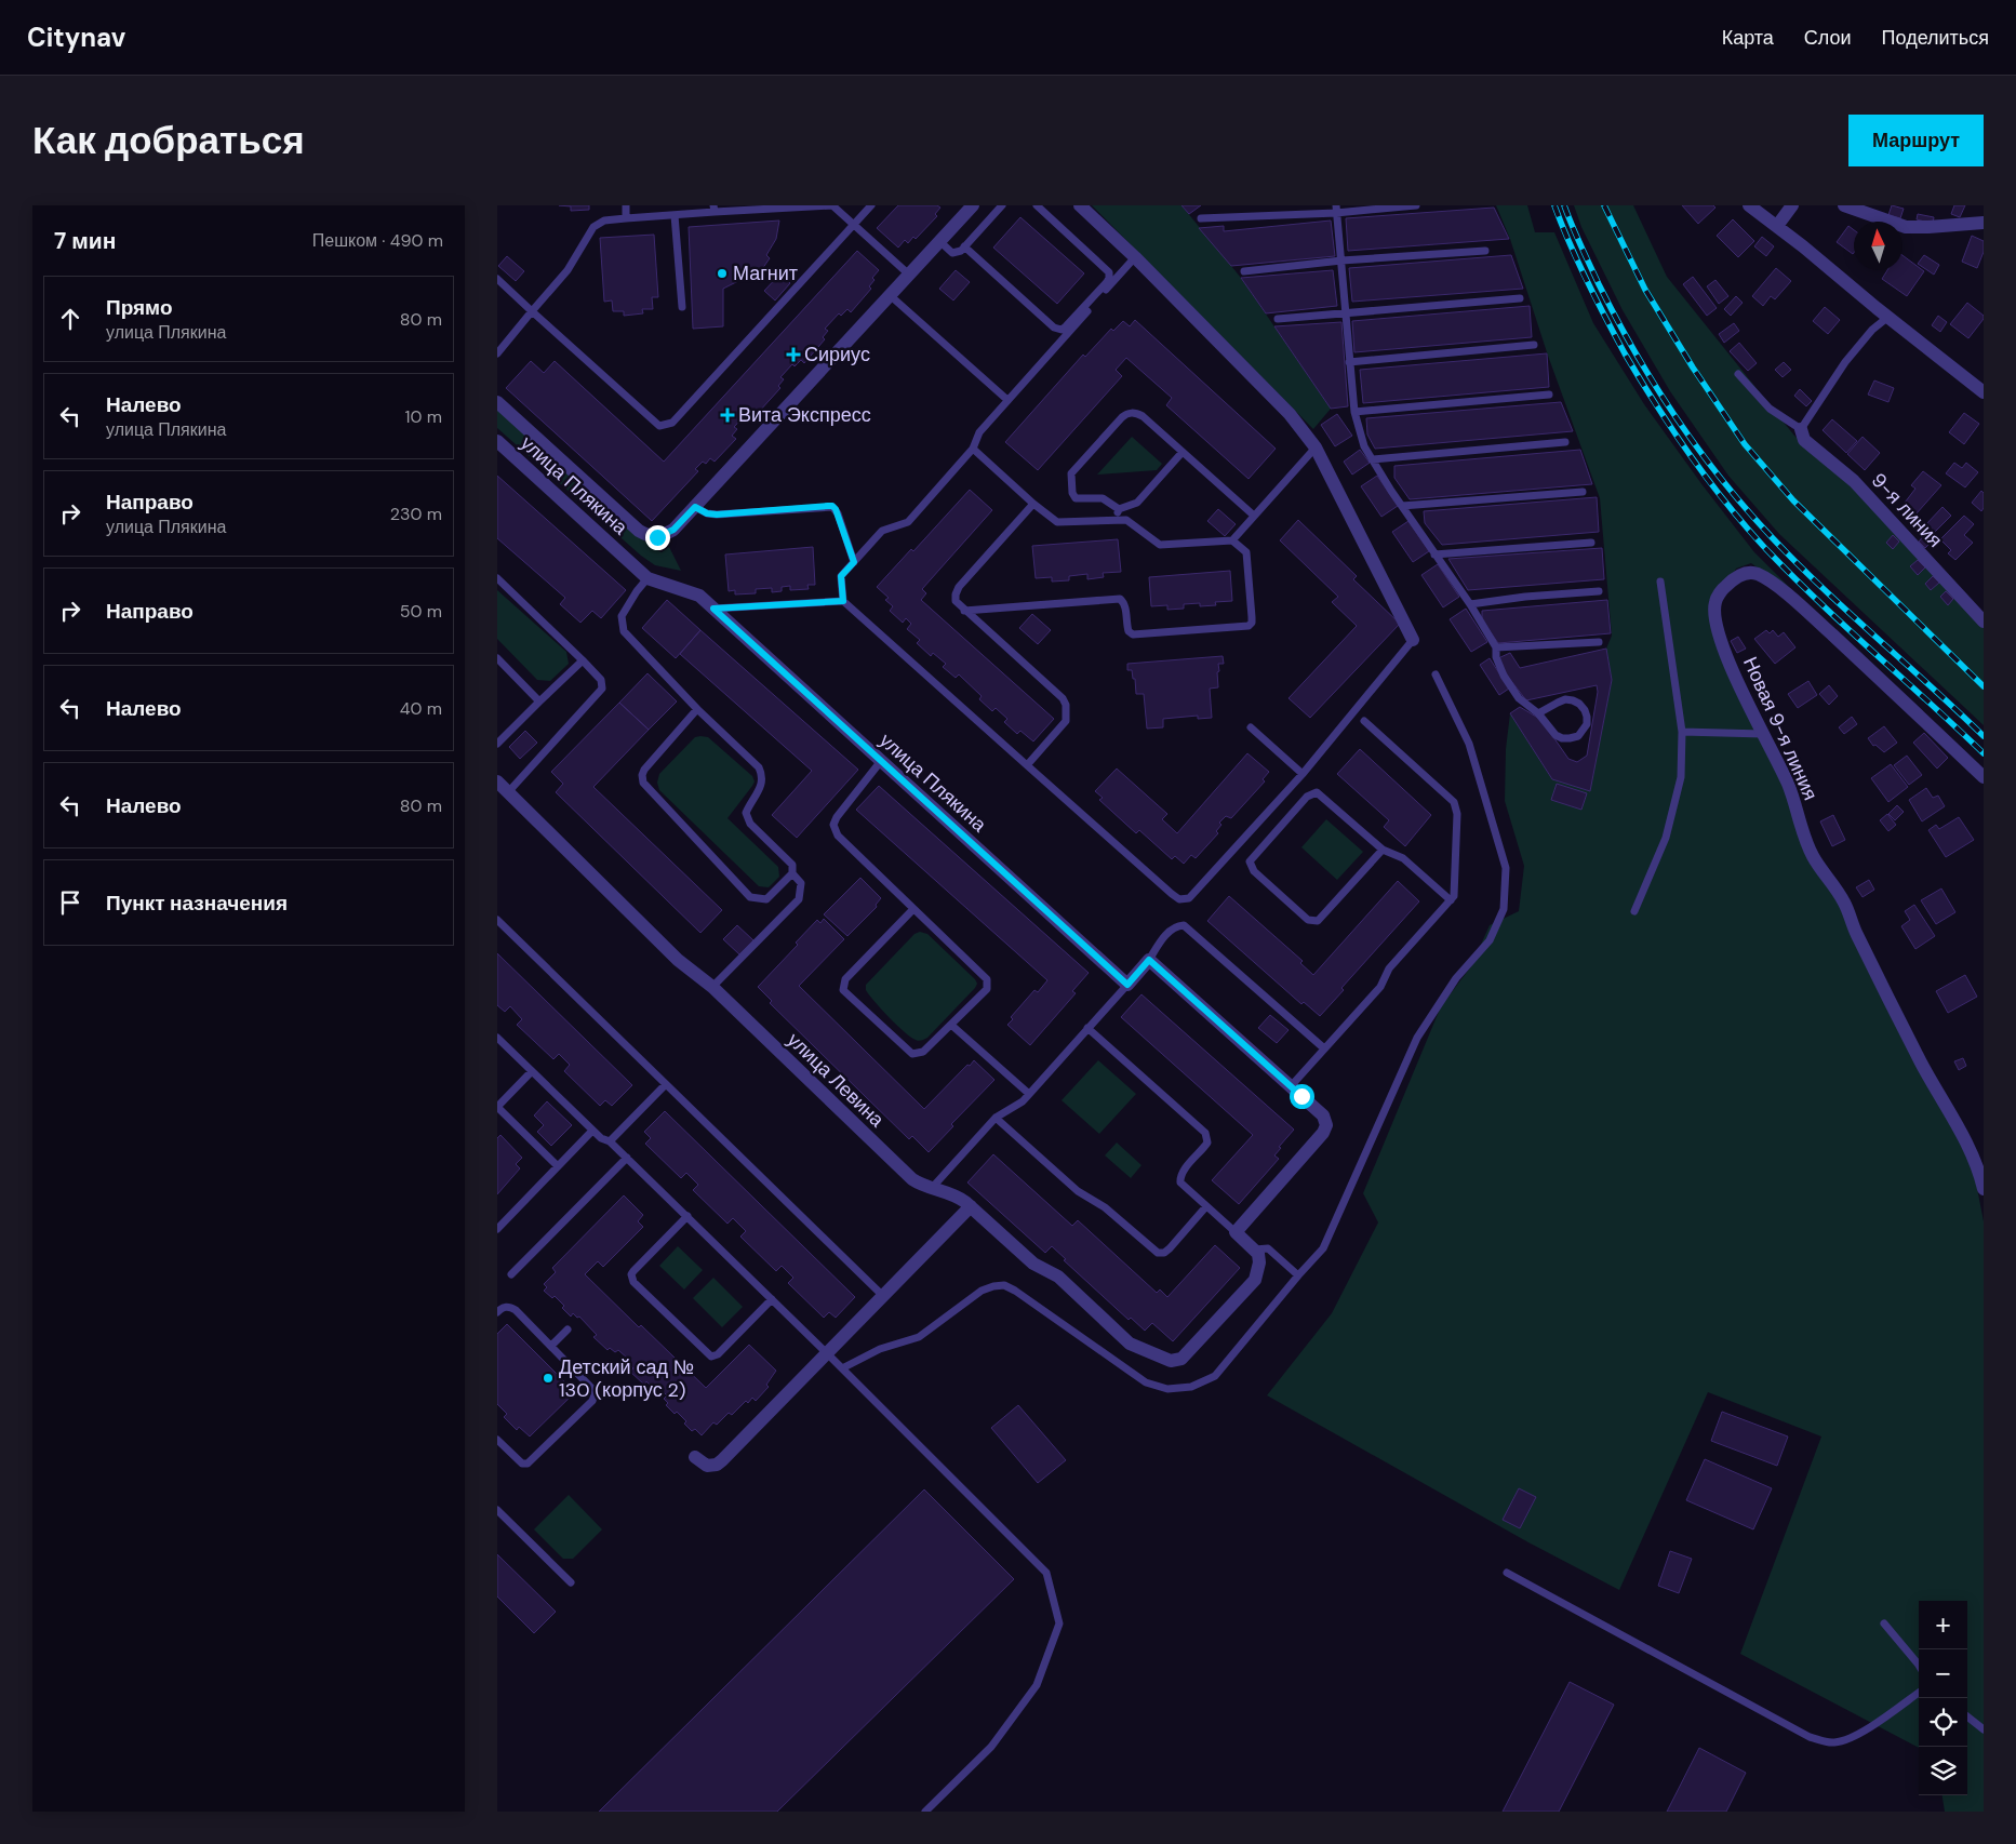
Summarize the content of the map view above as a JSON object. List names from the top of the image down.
{
  "streets": {
    "street": [
      "улица Плякина",
      "9-я линия",
      "Новая 9-я линия",
      "улица Левина"
    ]
  },
  "places": {
    "other": ["Магнит", "Детский сад № 130 (корпус 2)"],
    "health": ["Сириус", "Вита Экспресс"]
  },
  "north": "top",
  "page": {
    "header": "Citynav",
    "nav": ["Карта", "Слои", "Поделиться"],
    "buttons": "Маршрут",
    "title": "Как добраться",
    "heading": ["7 мин", "Пешком · 490 m"],
    "list": [
      ["Прямо", "улица Плякина", "80 m"],
      ["Налево", "улица Плякина", "10 m"],
      ["Направо", "улица Плякина", "230 m"],
      ["Направо", "50 m"],
      ["Налево", "40 m"],
      ["Налево", "80 m"],
      "Пункт назначения"
    ],
    "map_buttons": ["+", "−"]
  }
}
